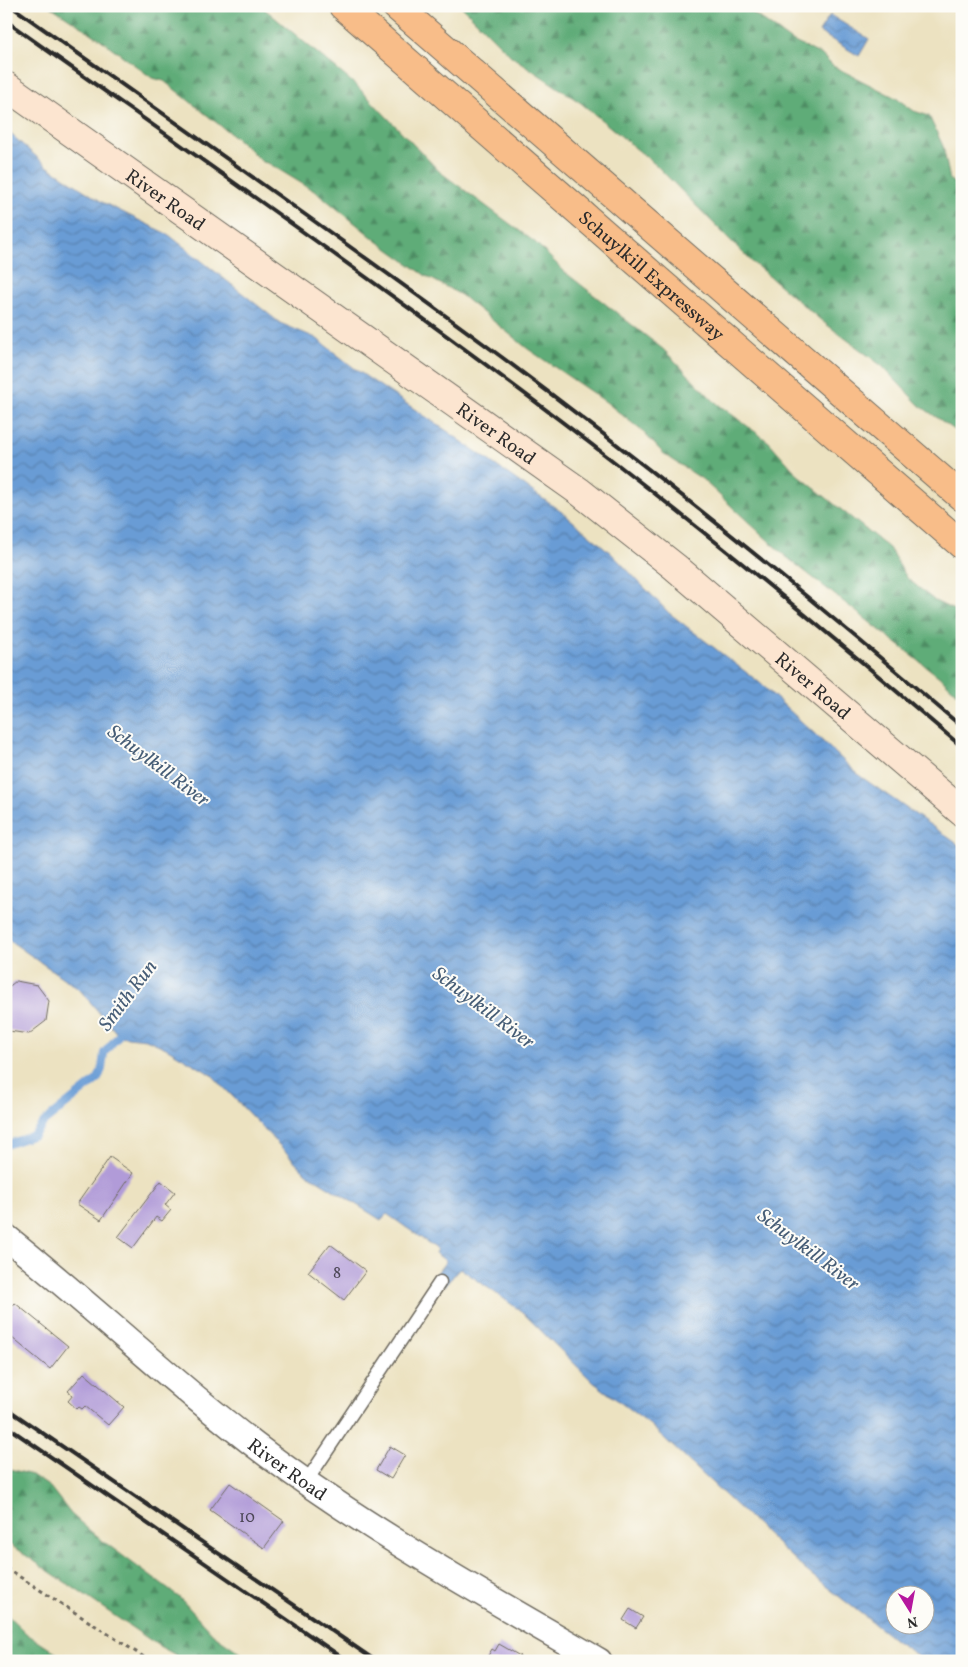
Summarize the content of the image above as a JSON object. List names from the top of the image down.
{
  "streets": {
    "highway": ["Schuylkill Expressway"],
    "street": ["River Road"]
  },
  "water": ["Schuylkill River", "Smith Run"],
  "house_numbers": ["8", "10"],
  "north": "bottom"
}
